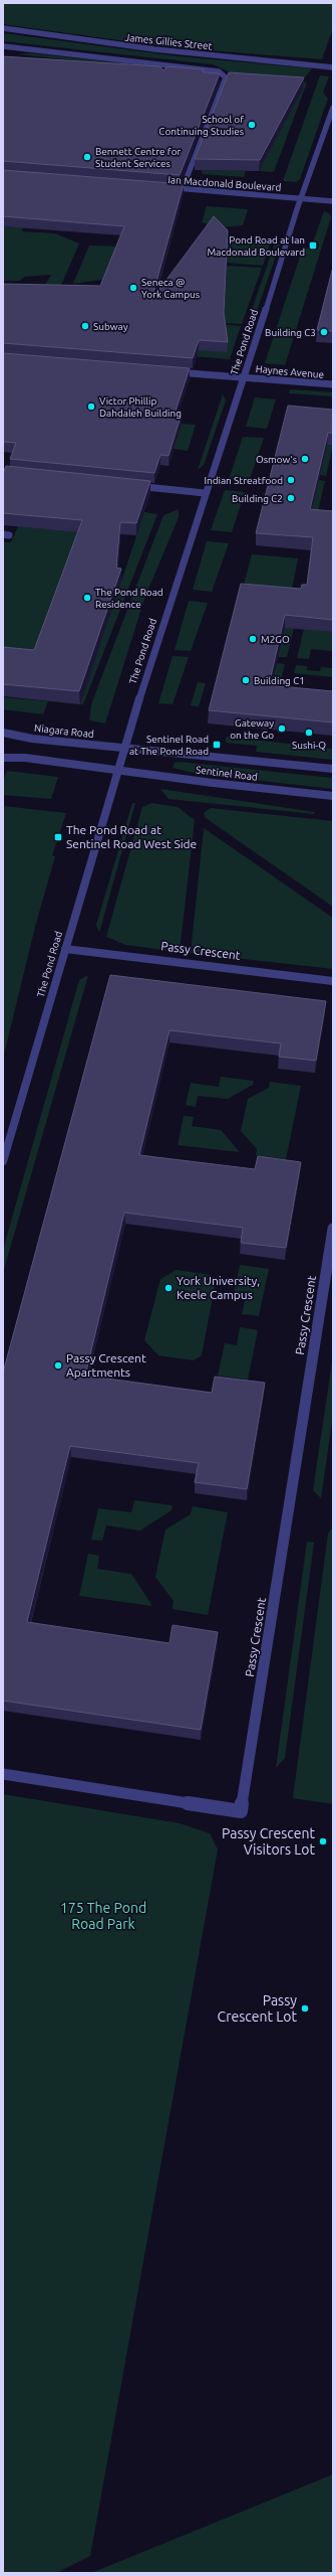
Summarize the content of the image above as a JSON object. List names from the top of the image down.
{
  "streets": {
    "street": [
      "James Gillies Street",
      "Ian Macdonald Boulevard",
      "The Pond Road",
      "Haynes Avenue",
      "Niagara Road",
      "Sentinel Road",
      "Passy Crescent"
    ]
  },
  "crossings": [
    ["Ian Macdonald Boulevard", "The Pond Road"],
    ["The Pond Road", "Haynes Avenue"],
    ["The Pond Road", "Niagara Road"],
    ["The Pond Road", "Sentinel Road"],
    ["The Pond Road", "Passy Crescent"],
    ["Niagara Road", "Sentinel Road"]
  ],
  "parks": ["175 The Pond Road Park"],
  "places": {
    "other": [
      "School of Continuing Studies",
      "Bennett Centre for Student Services",
      "Seneca @ York Campus",
      "Subway",
      "Building C3",
      "Victor Phillip Dahdaleh Building",
      "Osmow's",
      "Indian Streatfood",
      "Building C2",
      "The Pond Road Residence",
      "M2GO",
      "Building C1",
      "Gateway on the Go",
      "Sushi-Q",
      "York University, Keele Campus",
      "Passy Crescent Apartments",
      "Passy Crescent Visitors Lot",
      "Passy Crescent Lot"
    ],
    "transit": ["Pond Road at Ian Macdonald Boulevard", "Sentinel Road at The Pond Road", "The Pond Road at Sentinel Road West Side"]
  }
}
